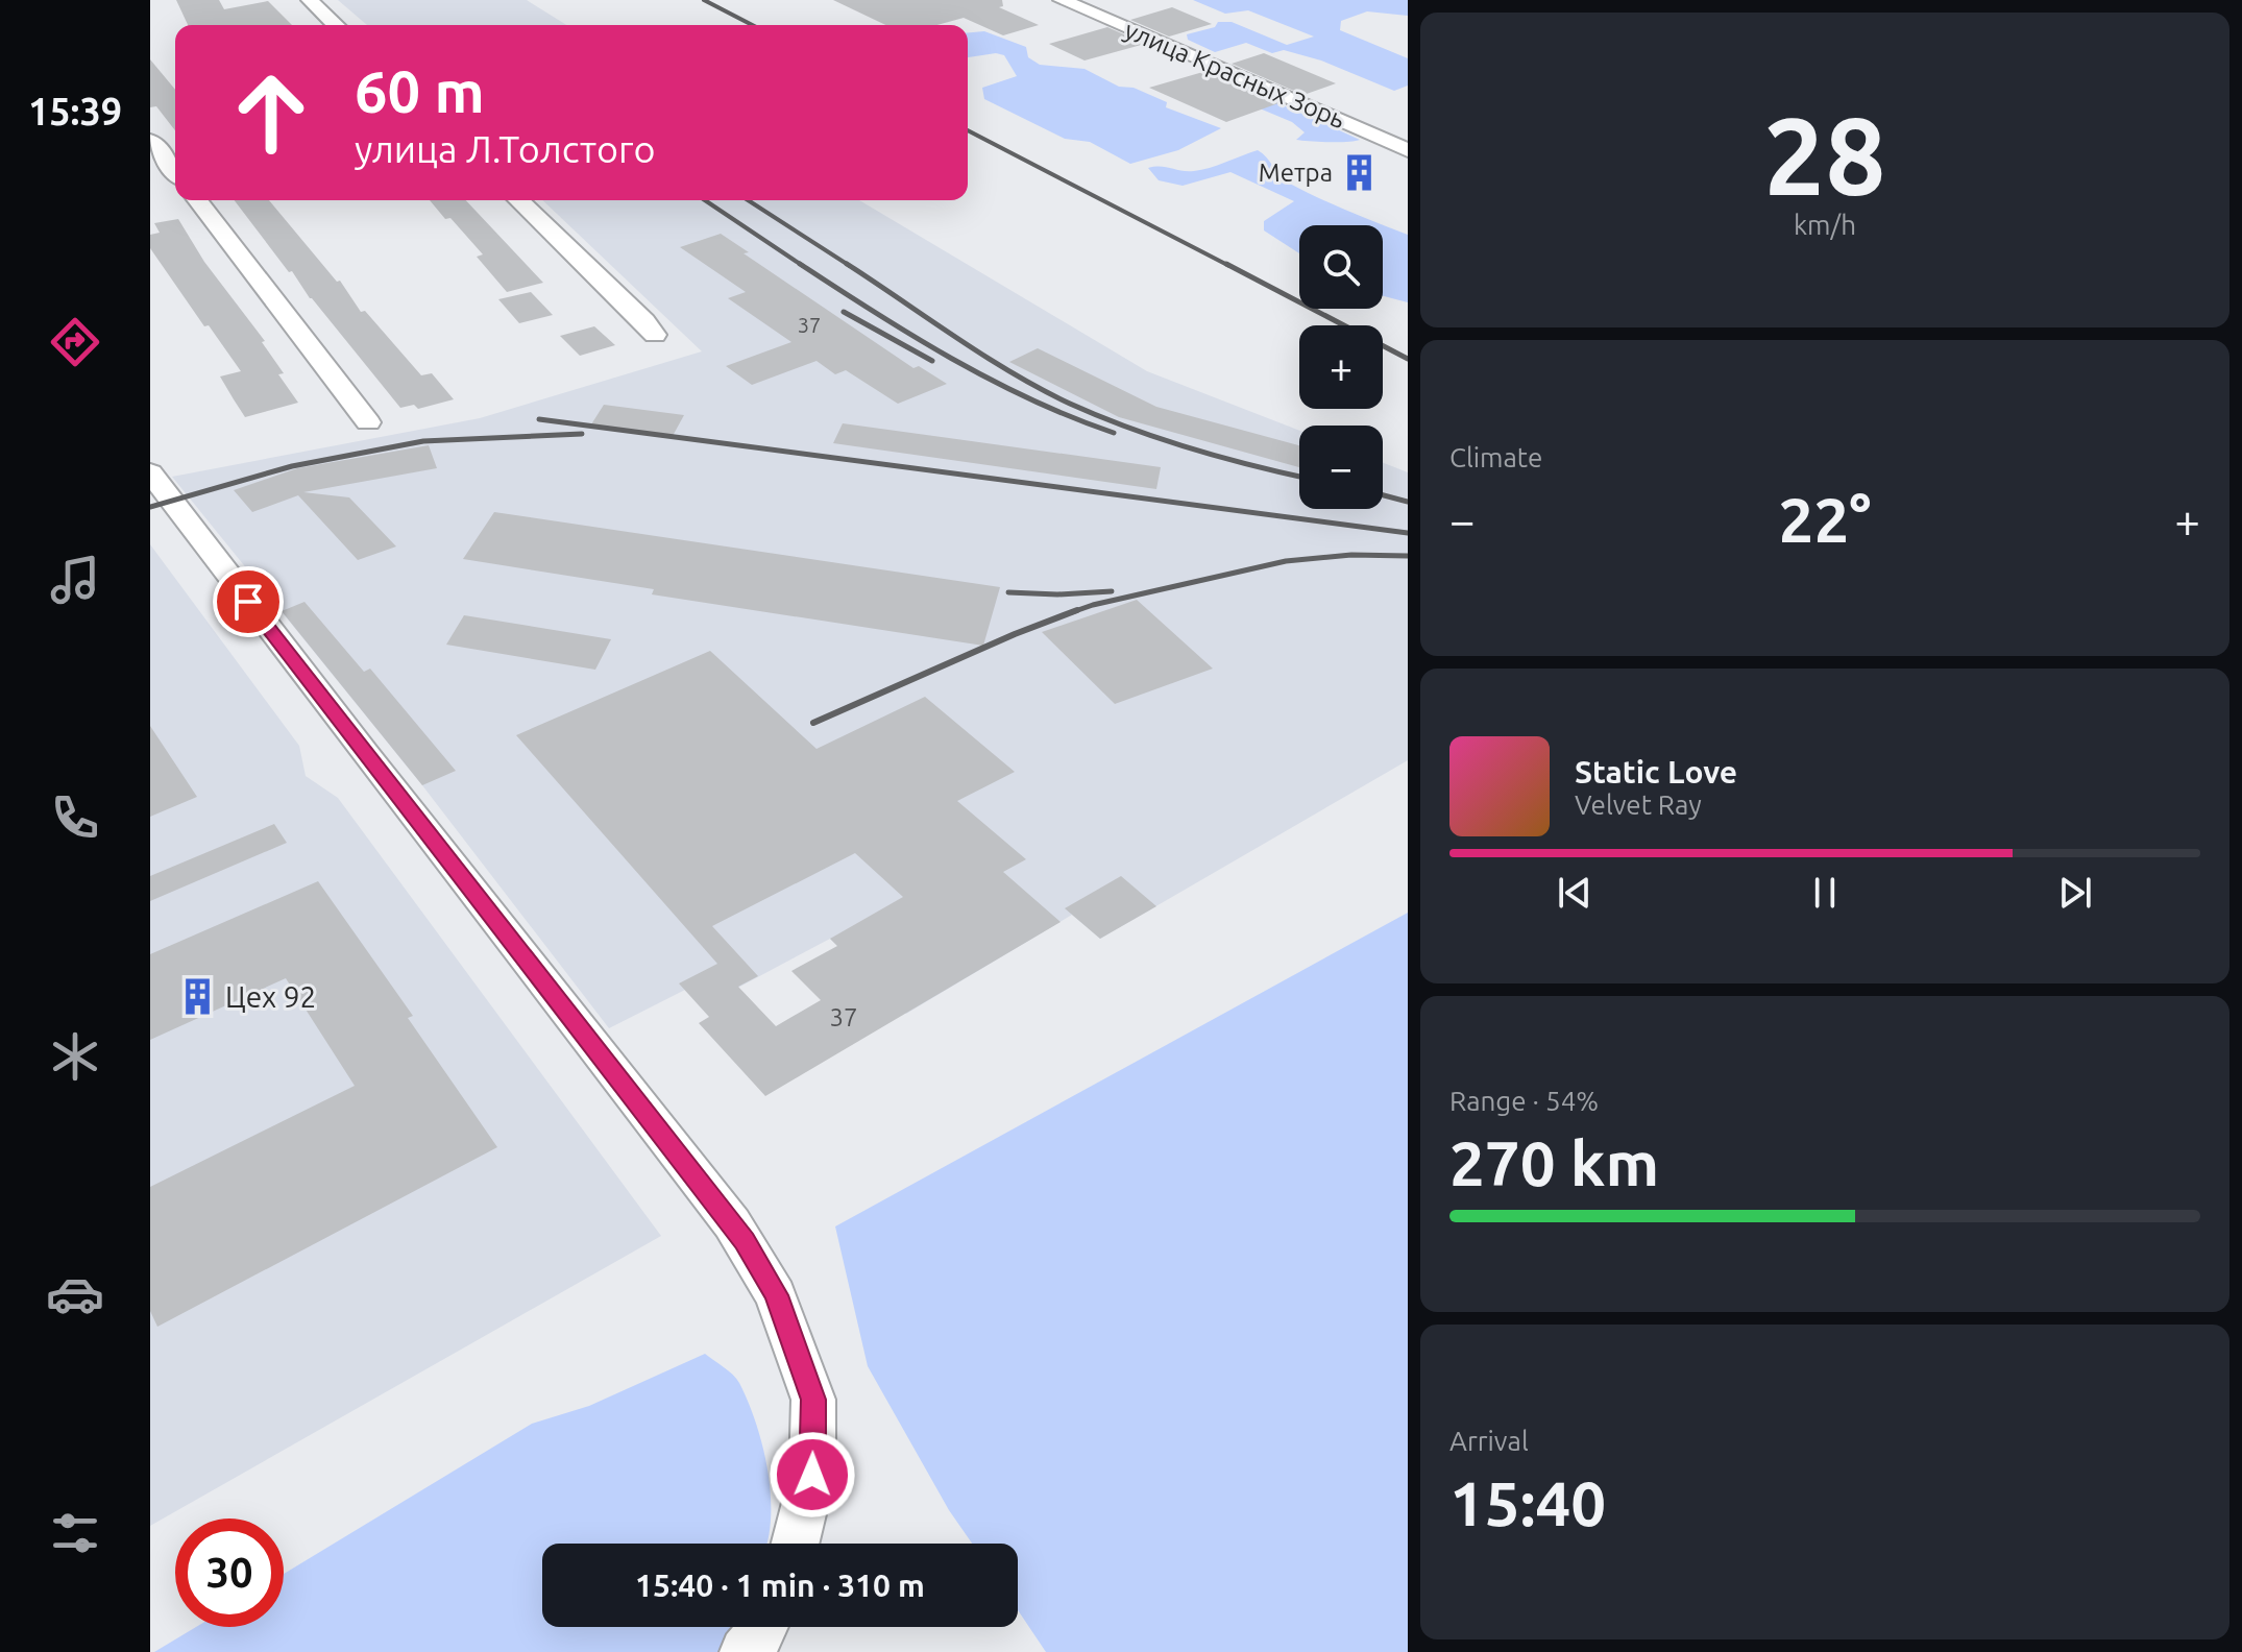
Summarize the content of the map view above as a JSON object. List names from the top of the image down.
{
  "streets": {
    "street": ["улица Красных Зорь"]
  },
  "places": {
    "building": ["Метра", "Цех 92"]
  },
  "house_numbers": ["37", "37"],
  "page": {
    "tabs": "15:39",
    "tile": [
      ["28", "km/h"],
      "Climate",
      ["Range · 54%", "270 km"],
      ["Arrival", "15:40"]
    ],
    "turn": ["60 m", "улица Л.Толстого"],
    "map_buttons": ["+", "−"],
    "heat": ["−", "22°", "+"],
    "song": ["Static Love", "Velvet Ray"],
    "limit": "30",
    "trip": "15:40 · 1 min · 310 m"
  }
}
